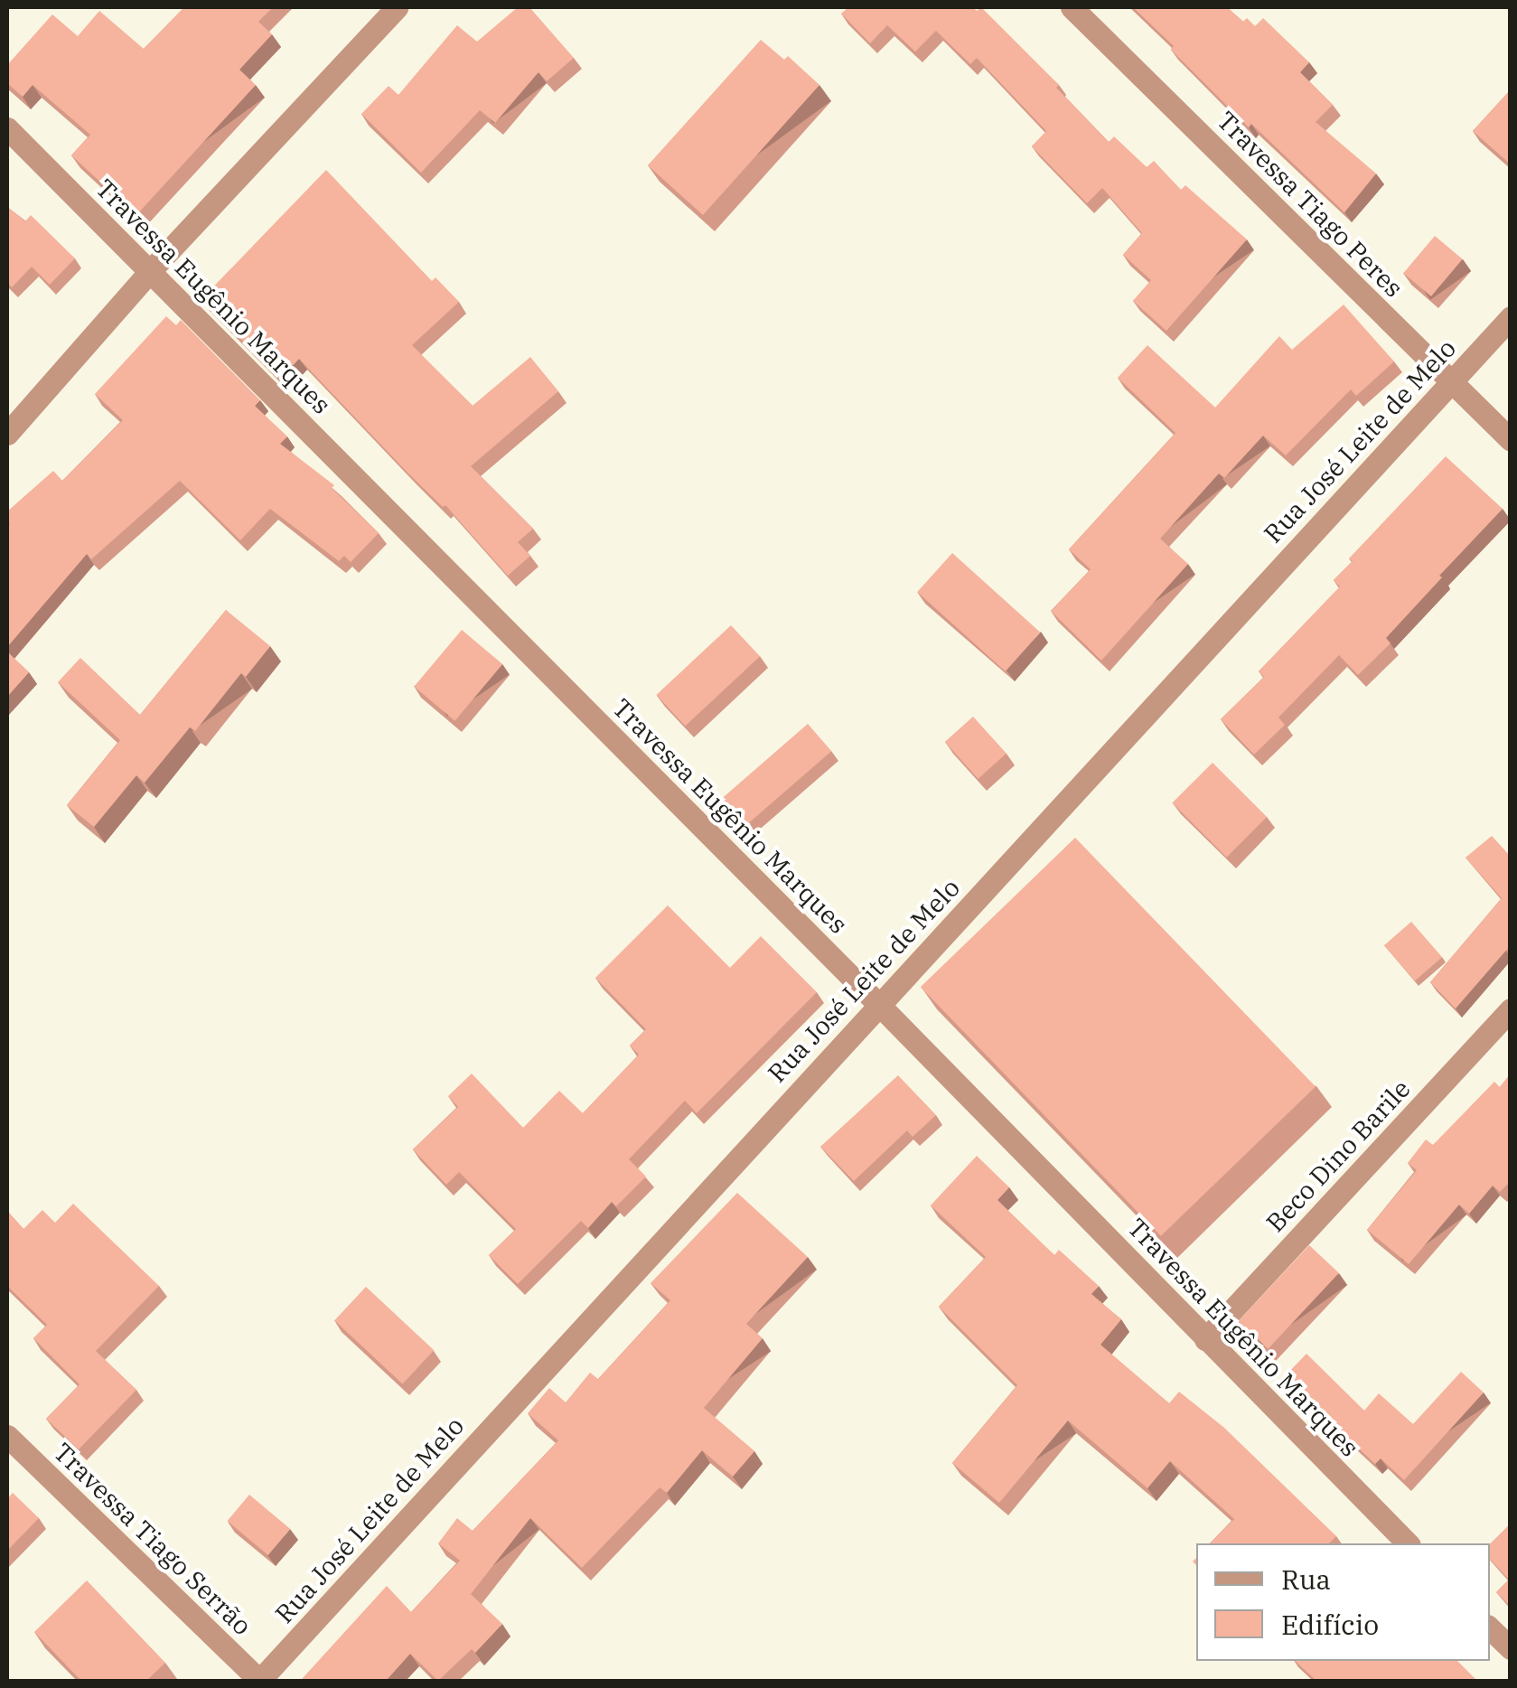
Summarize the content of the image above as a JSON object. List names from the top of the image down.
{
  "streets": {
    "street": [
      "Travessa Tiago Peres",
      "Travessa Eugênio Marques",
      "Rua José Leite de Melo",
      "Beco Dino Barile",
      "Travessa Tiago Serrão"
    ]
  },
  "crossings": [
    ["Travessa Tiago Peres", "Rua José Leite de Melo"],
    ["Travessa Eugênio Marques", "Rua José Leite de Melo"],
    ["Travessa Eugênio Marques", "Beco Dino Barile"],
    ["Rua José Leite de Melo", "Travessa Tiago Serrão"]
  ],
  "legend": ["Rua", "Edifício"]
}
